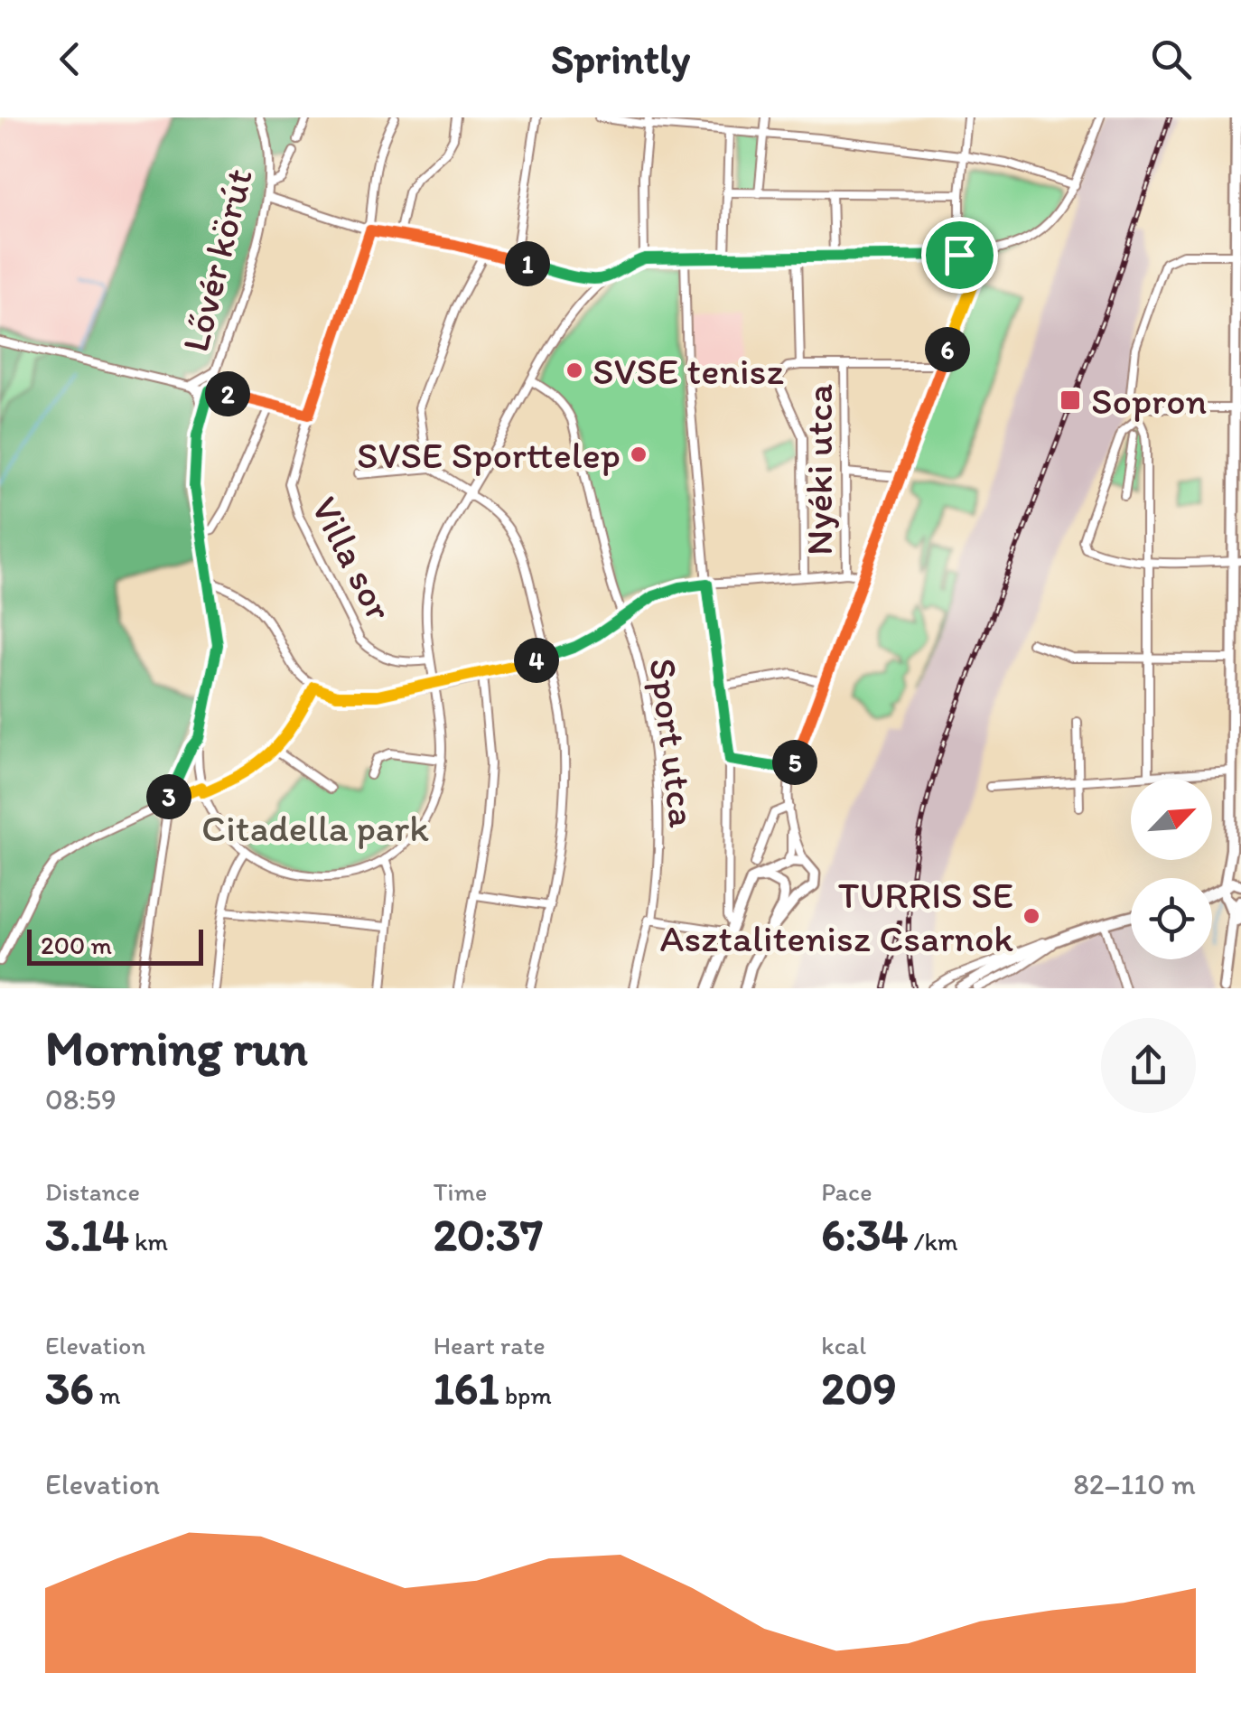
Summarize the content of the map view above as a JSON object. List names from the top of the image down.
{
  "streets": {
    "street": [
      "Lővér körút",
      "Nyéki utca",
      "Villa sor",
      "Sport utca"
    ]
  },
  "crossings": [
    ["Lővér körút", "Villa sor"],
    ["Lővér körút", "Sport utca"]
  ],
  "parks": ["Citadella park"],
  "places": {
    "other": ["SVSE tenisz", "SVSE Sporttelep", "TURRIS SE Asztalitenisz Csarnok"],
    "transit": ["Sopron"]
  },
  "scale_bar": "200 m",
  "north": "top right",
  "page": {
    "header": "Sprintly",
    "pins": [
      "1",
      "6",
      "2",
      "4",
      "5",
      "3"
    ],
    "scale": "200 m",
    "heading": ["Morning run", "08:59"],
    "stats": [
      ["Distance", "3.14 km"],
      ["Time", "20:37"],
      ["Pace", "6:34 /km"],
      ["Elevation", "36 m"],
      ["Heart rate", "161 bpm"],
      ["kcal", "209"]
    ],
    "chart": ["Elevation", "82–110 m"]
  }
}
